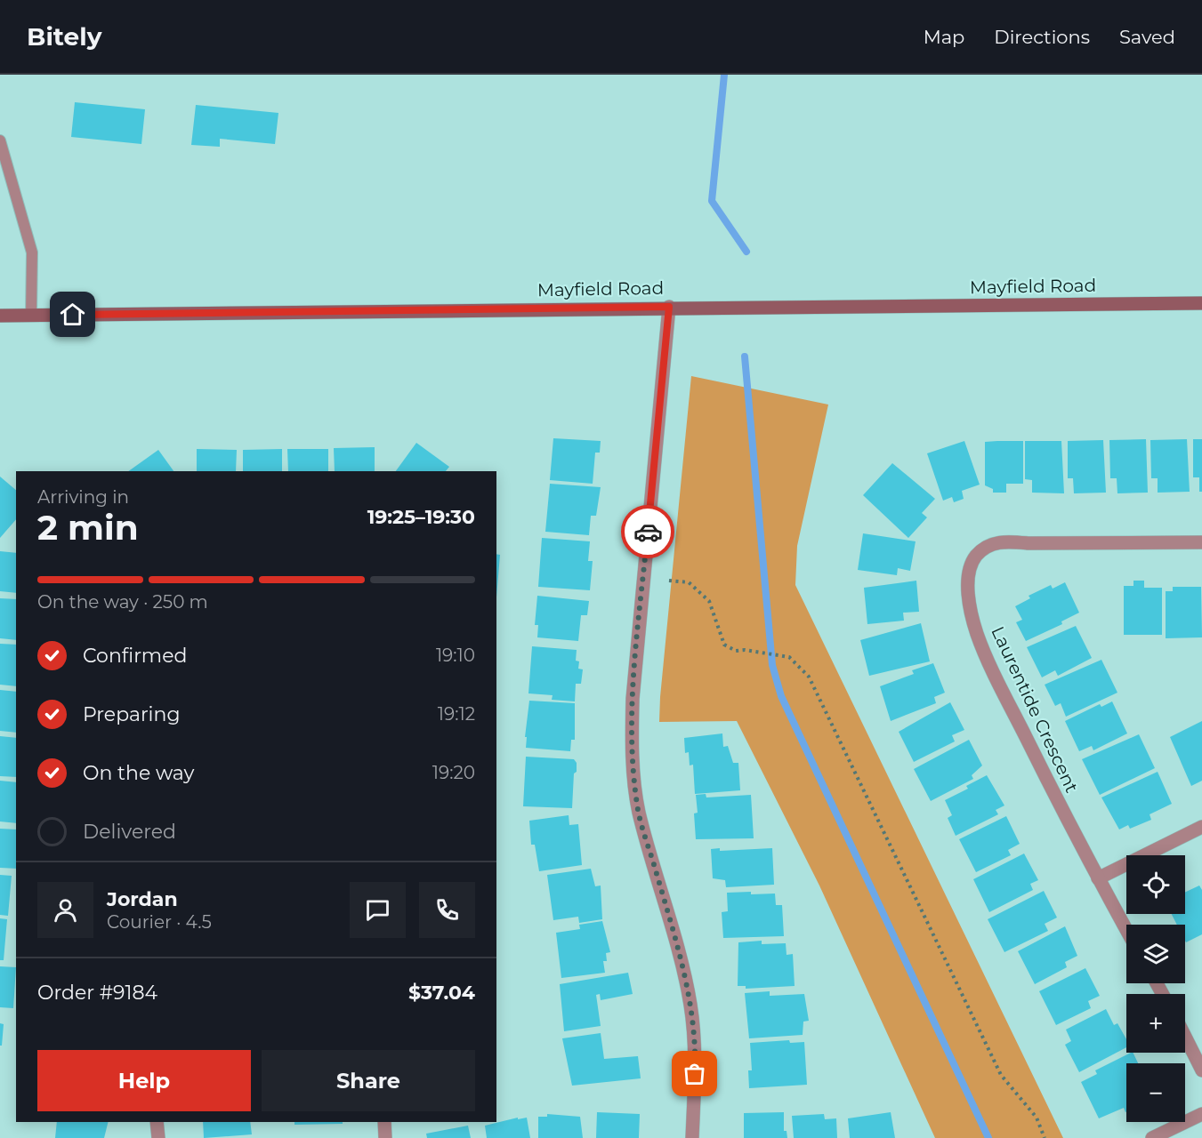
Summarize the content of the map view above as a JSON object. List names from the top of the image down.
{
  "streets": {
    "main road": ["Mayfield Road"],
    "street": ["Laurentide Crescent"]
  },
  "page": {
    "header": "Bitely",
    "nav": ["Map", "Directions", "Saved"],
    "heading": ["2 min", "Arriving in", "19:25–19:30"],
    "panel": [
      "Jordan",
      "Courier · 4.5",
      "Order #9184",
      "$37.04"
    ],
    "bar": "On the way · 250 m",
    "list": [
      ["Confirmed", "19:10"],
      ["Preparing", "19:12"],
      ["On the way", "19:20"],
      "Delivered"
    ],
    "map_buttons": ["+", "−"],
    "buttons": ["Help", "Share"]
  }
}
